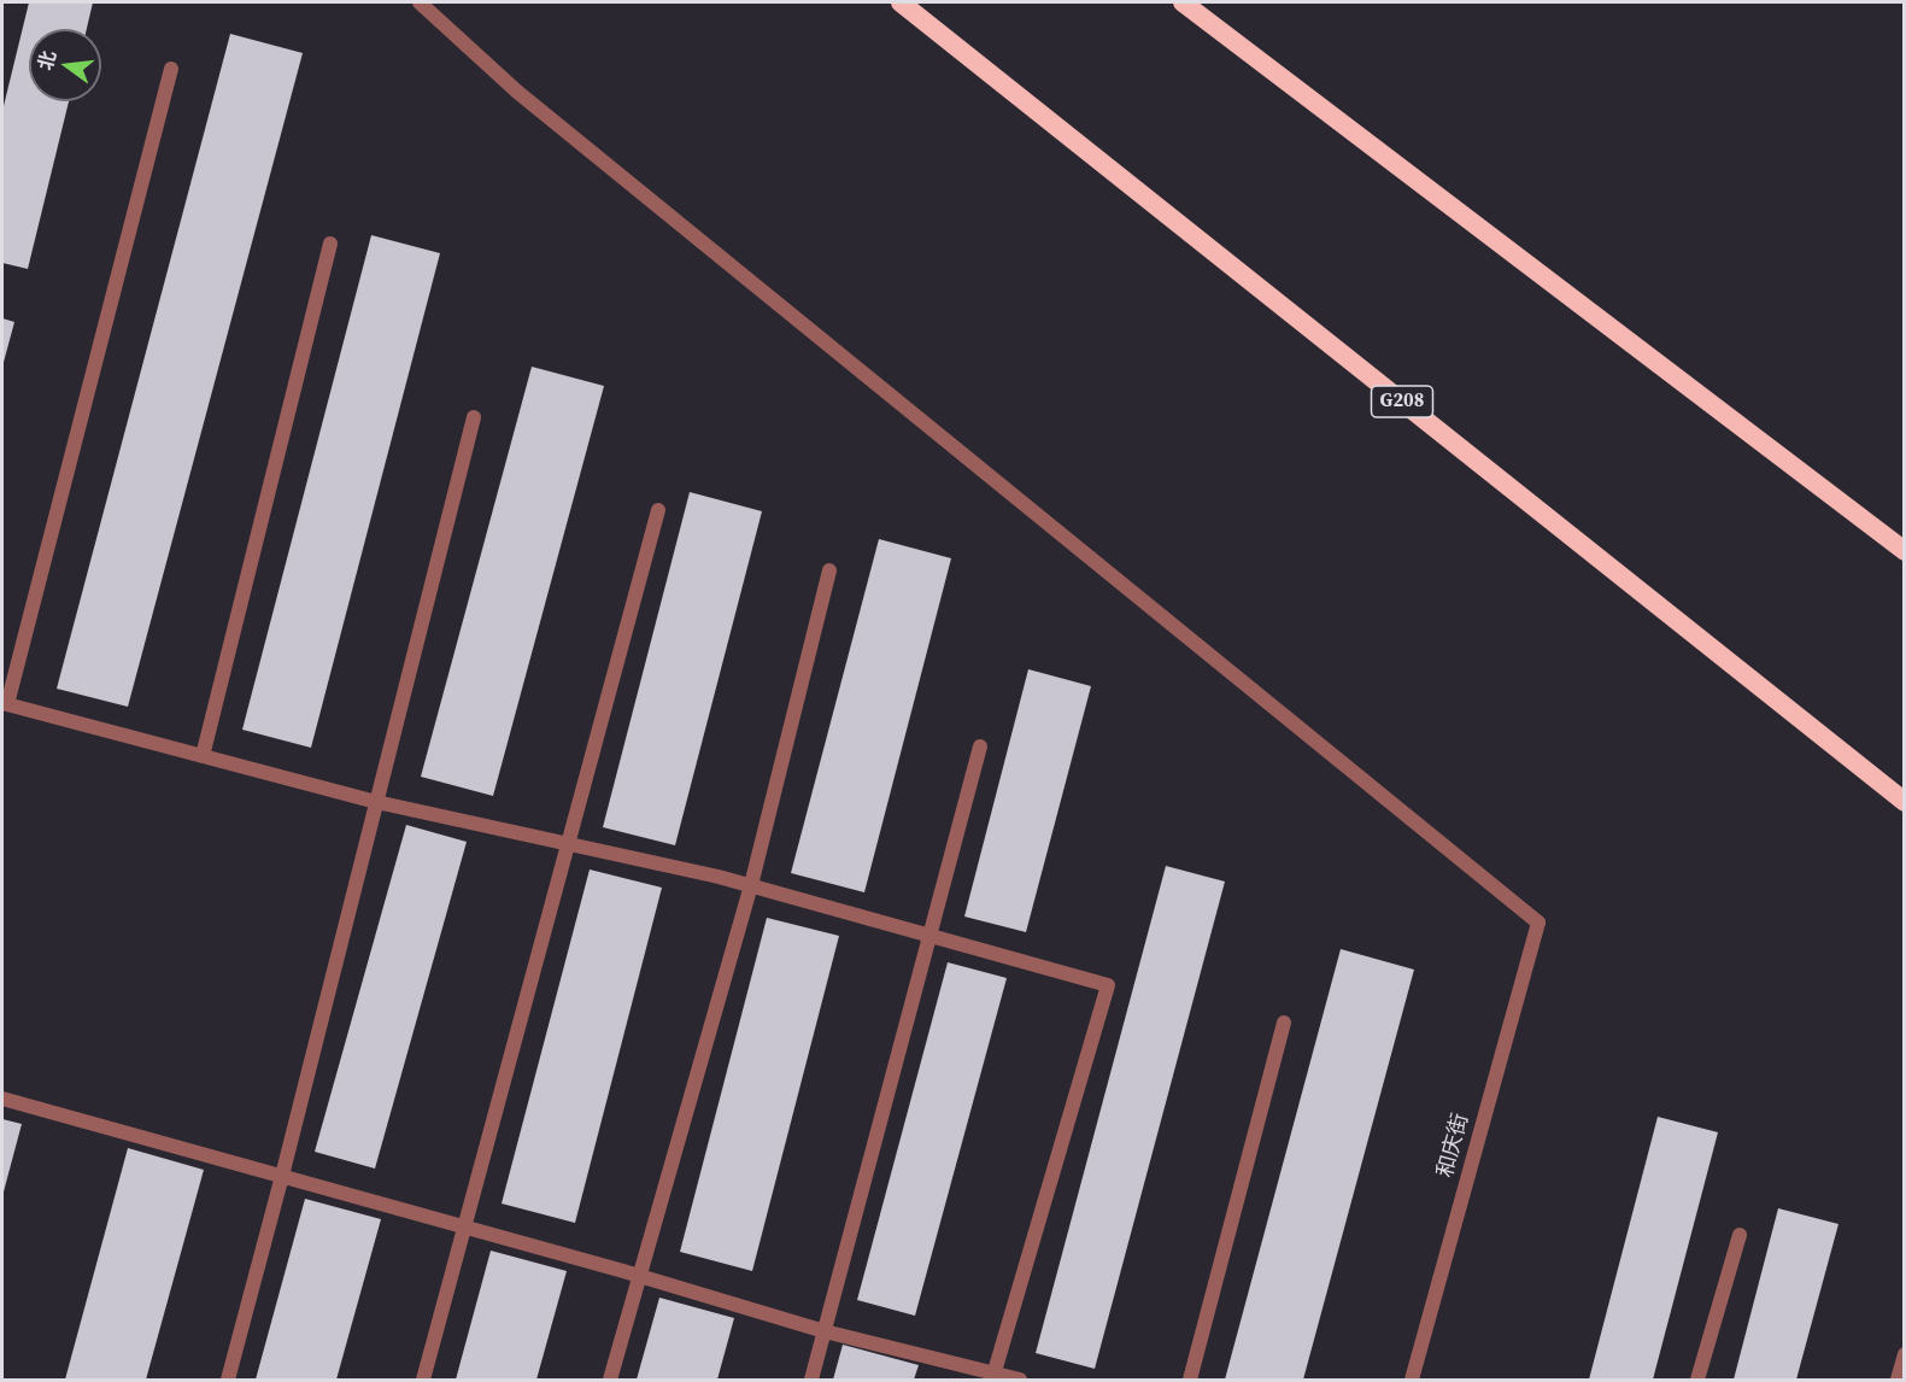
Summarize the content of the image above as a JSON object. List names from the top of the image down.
{
  "streets": {
    "highway": ["G208"],
    "street": ["和庆街"]
  },
  "north": "left"
}
